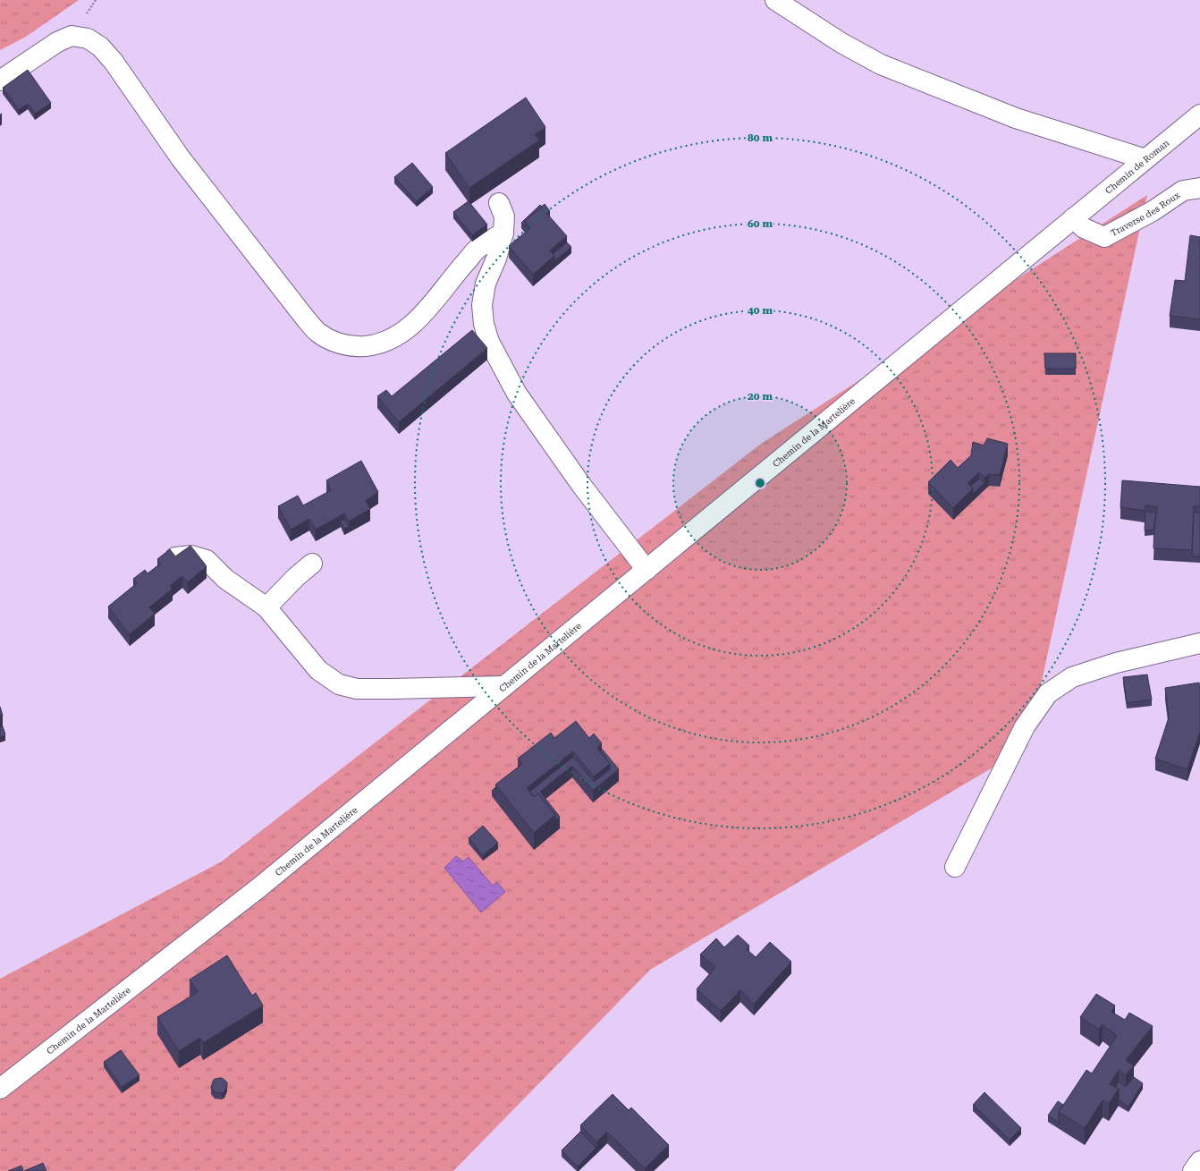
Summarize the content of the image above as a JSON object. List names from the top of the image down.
{
  "streets": {
    "street": ["Chemin de Roman", "Traverse des Roux", "Chemin de la Martelière"]
  },
  "crossings": [
    ["Chemin de Roman", "Traverse des Roux"],
    ["Chemin de Roman", "Chemin de la Martelière"],
    ["Traverse des Roux", "Chemin de la Martelière"]
  ],
  "rings": [
    "80 m",
    "60 m",
    "40 m",
    "20 m"
  ]
}
